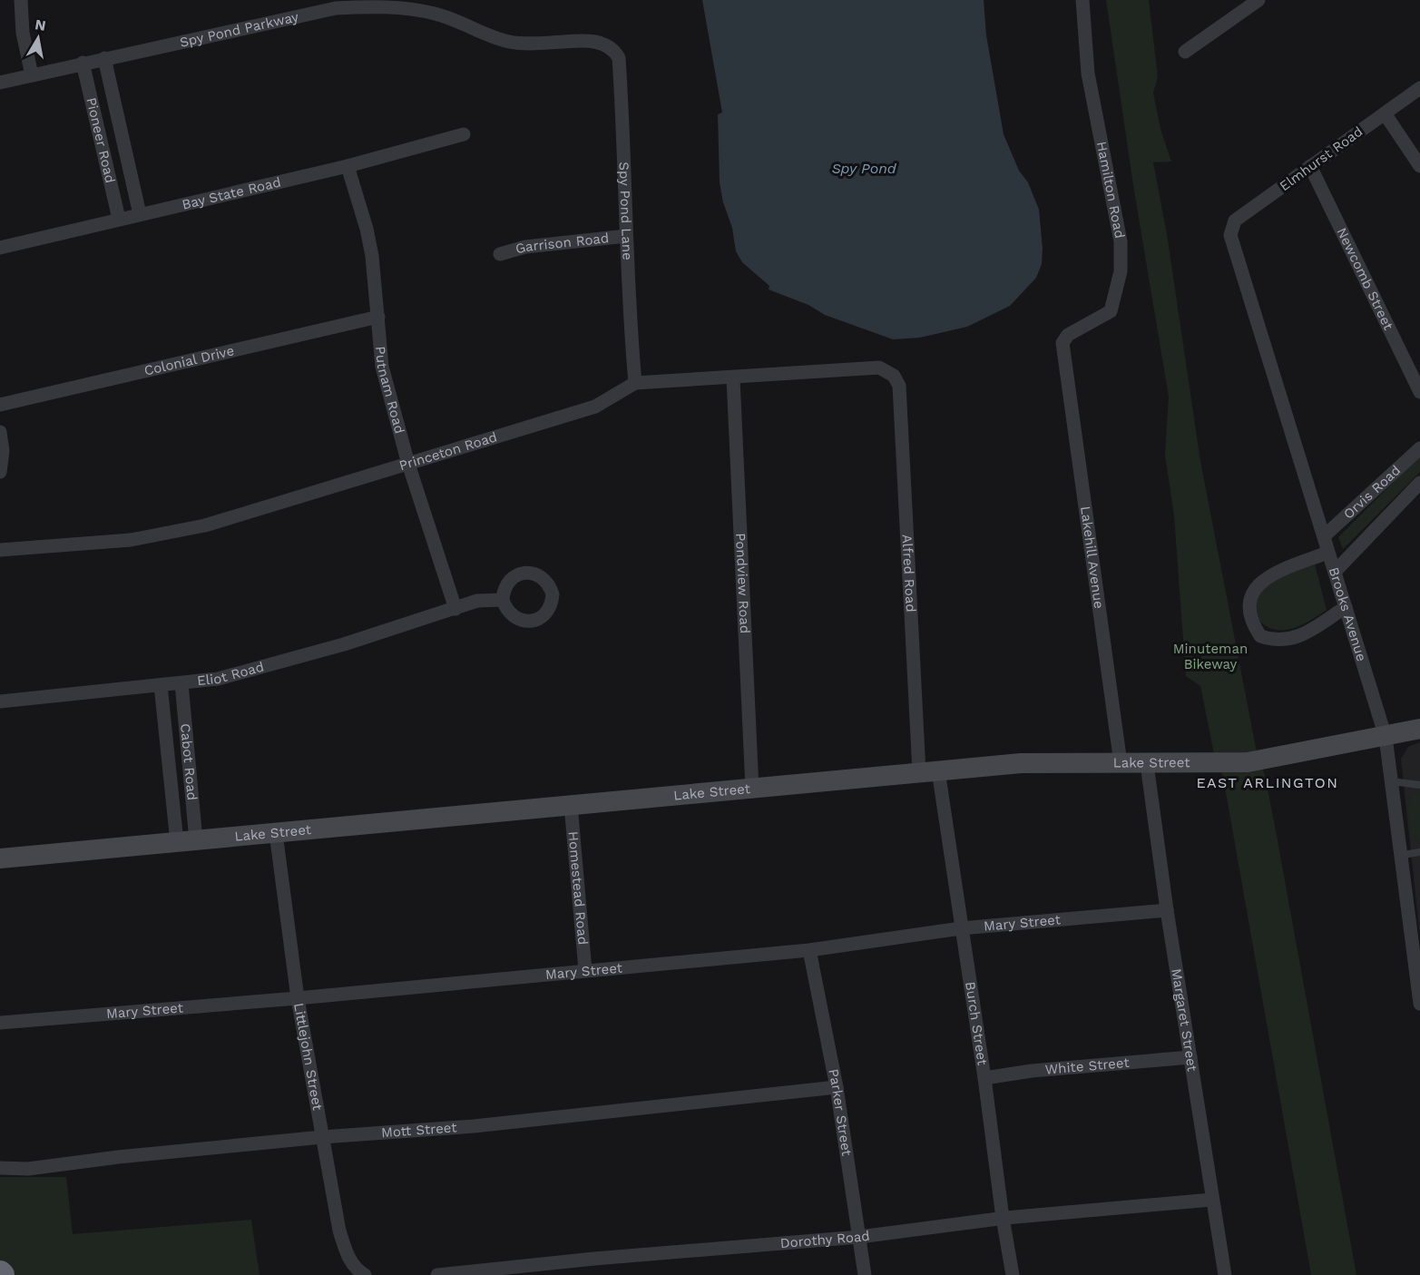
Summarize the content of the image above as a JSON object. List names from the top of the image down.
{
  "streets": {
    "main road": ["Lake Street"],
    "street": [
      "Spy Pond Parkway",
      "Pioneer Road",
      "Elmhurst Road",
      "Hamilton Road",
      "Bay State Road",
      "Spy Pond Lane",
      "Garrison Road",
      "Newcomb Street",
      "Colonial Drive",
      "Putnam Road",
      "Princeton Road",
      "Orvis Road",
      "Lakehill Avenue",
      "Alfred Road",
      "Pondview Road",
      "Brooks Avenue",
      "Eliot Road",
      "Cabot Road",
      "Homestead Road",
      "Mary Street",
      "Margaret Street",
      "Burch Street",
      "Littlejohn Street",
      "White Street",
      "Parker Street",
      "Mott Street",
      "Dorothy Road"
    ]
  },
  "crossings": [
    ["Spy Pond Parkway", "Pioneer Road"],
    ["Spy Pond Parkway", "Spy Pond Lane"],
    ["Pioneer Road", "Bay State Road"],
    ["Elmhurst Road", "Newcomb Street"],
    ["Elmhurst Road", "Brooks Avenue"],
    ["Hamilton Road", "Lakehill Avenue"],
    ["Bay State Road", "Putnam Road"],
    ["Spy Pond Lane", "Garrison Road"],
    ["Spy Pond Lane", "Princeton Road"],
    ["Colonial Drive", "Putnam Road"],
    ["Putnam Road", "Princeton Road"],
    ["Putnam Road", "Eliot Road"],
    ["Princeton Road", "Alfred Road"],
    ["Princeton Road", "Pondview Road"],
    ["Orvis Road", "Brooks Avenue"],
    ["Lakehill Avenue", "Lake Street"],
    ["Alfred Road", "Lake Street"],
    ["Alfred Road", "Burch Street"],
    ["Pondview Road", "Lake Street"],
    ["Brooks Avenue", "Lake Street"],
    ["Eliot Road", "Cabot Road"],
    ["Cabot Road", "Lake Street"],
    ["Lake Street", "Homestead Road"],
    ["Lake Street", "Margaret Street"],
    ["Lake Street", "Burch Street"],
    ["Lake Street", "Littlejohn Street"],
    ["Homestead Road", "Mary Street"],
    ["Mary Street", "Margaret Street"],
    ["Mary Street", "Burch Street"],
    ["Mary Street", "Littlejohn Street"],
    ["Mary Street", "Parker Street"],
    ["Margaret Street", "White Street"],
    ["Margaret Street", "Dorothy Road"],
    ["Burch Street", "White Street"],
    ["Burch Street", "Dorothy Road"],
    ["Littlejohn Street", "Mott Street"],
    ["Parker Street", "Mott Street"],
    ["Parker Street", "Dorothy Road"]
  ],
  "districts": ["EAST ARLINGTON"],
  "water": ["Spy Pond"],
  "parks": ["Minuteman Bikeway"],
  "north": "top"
}
